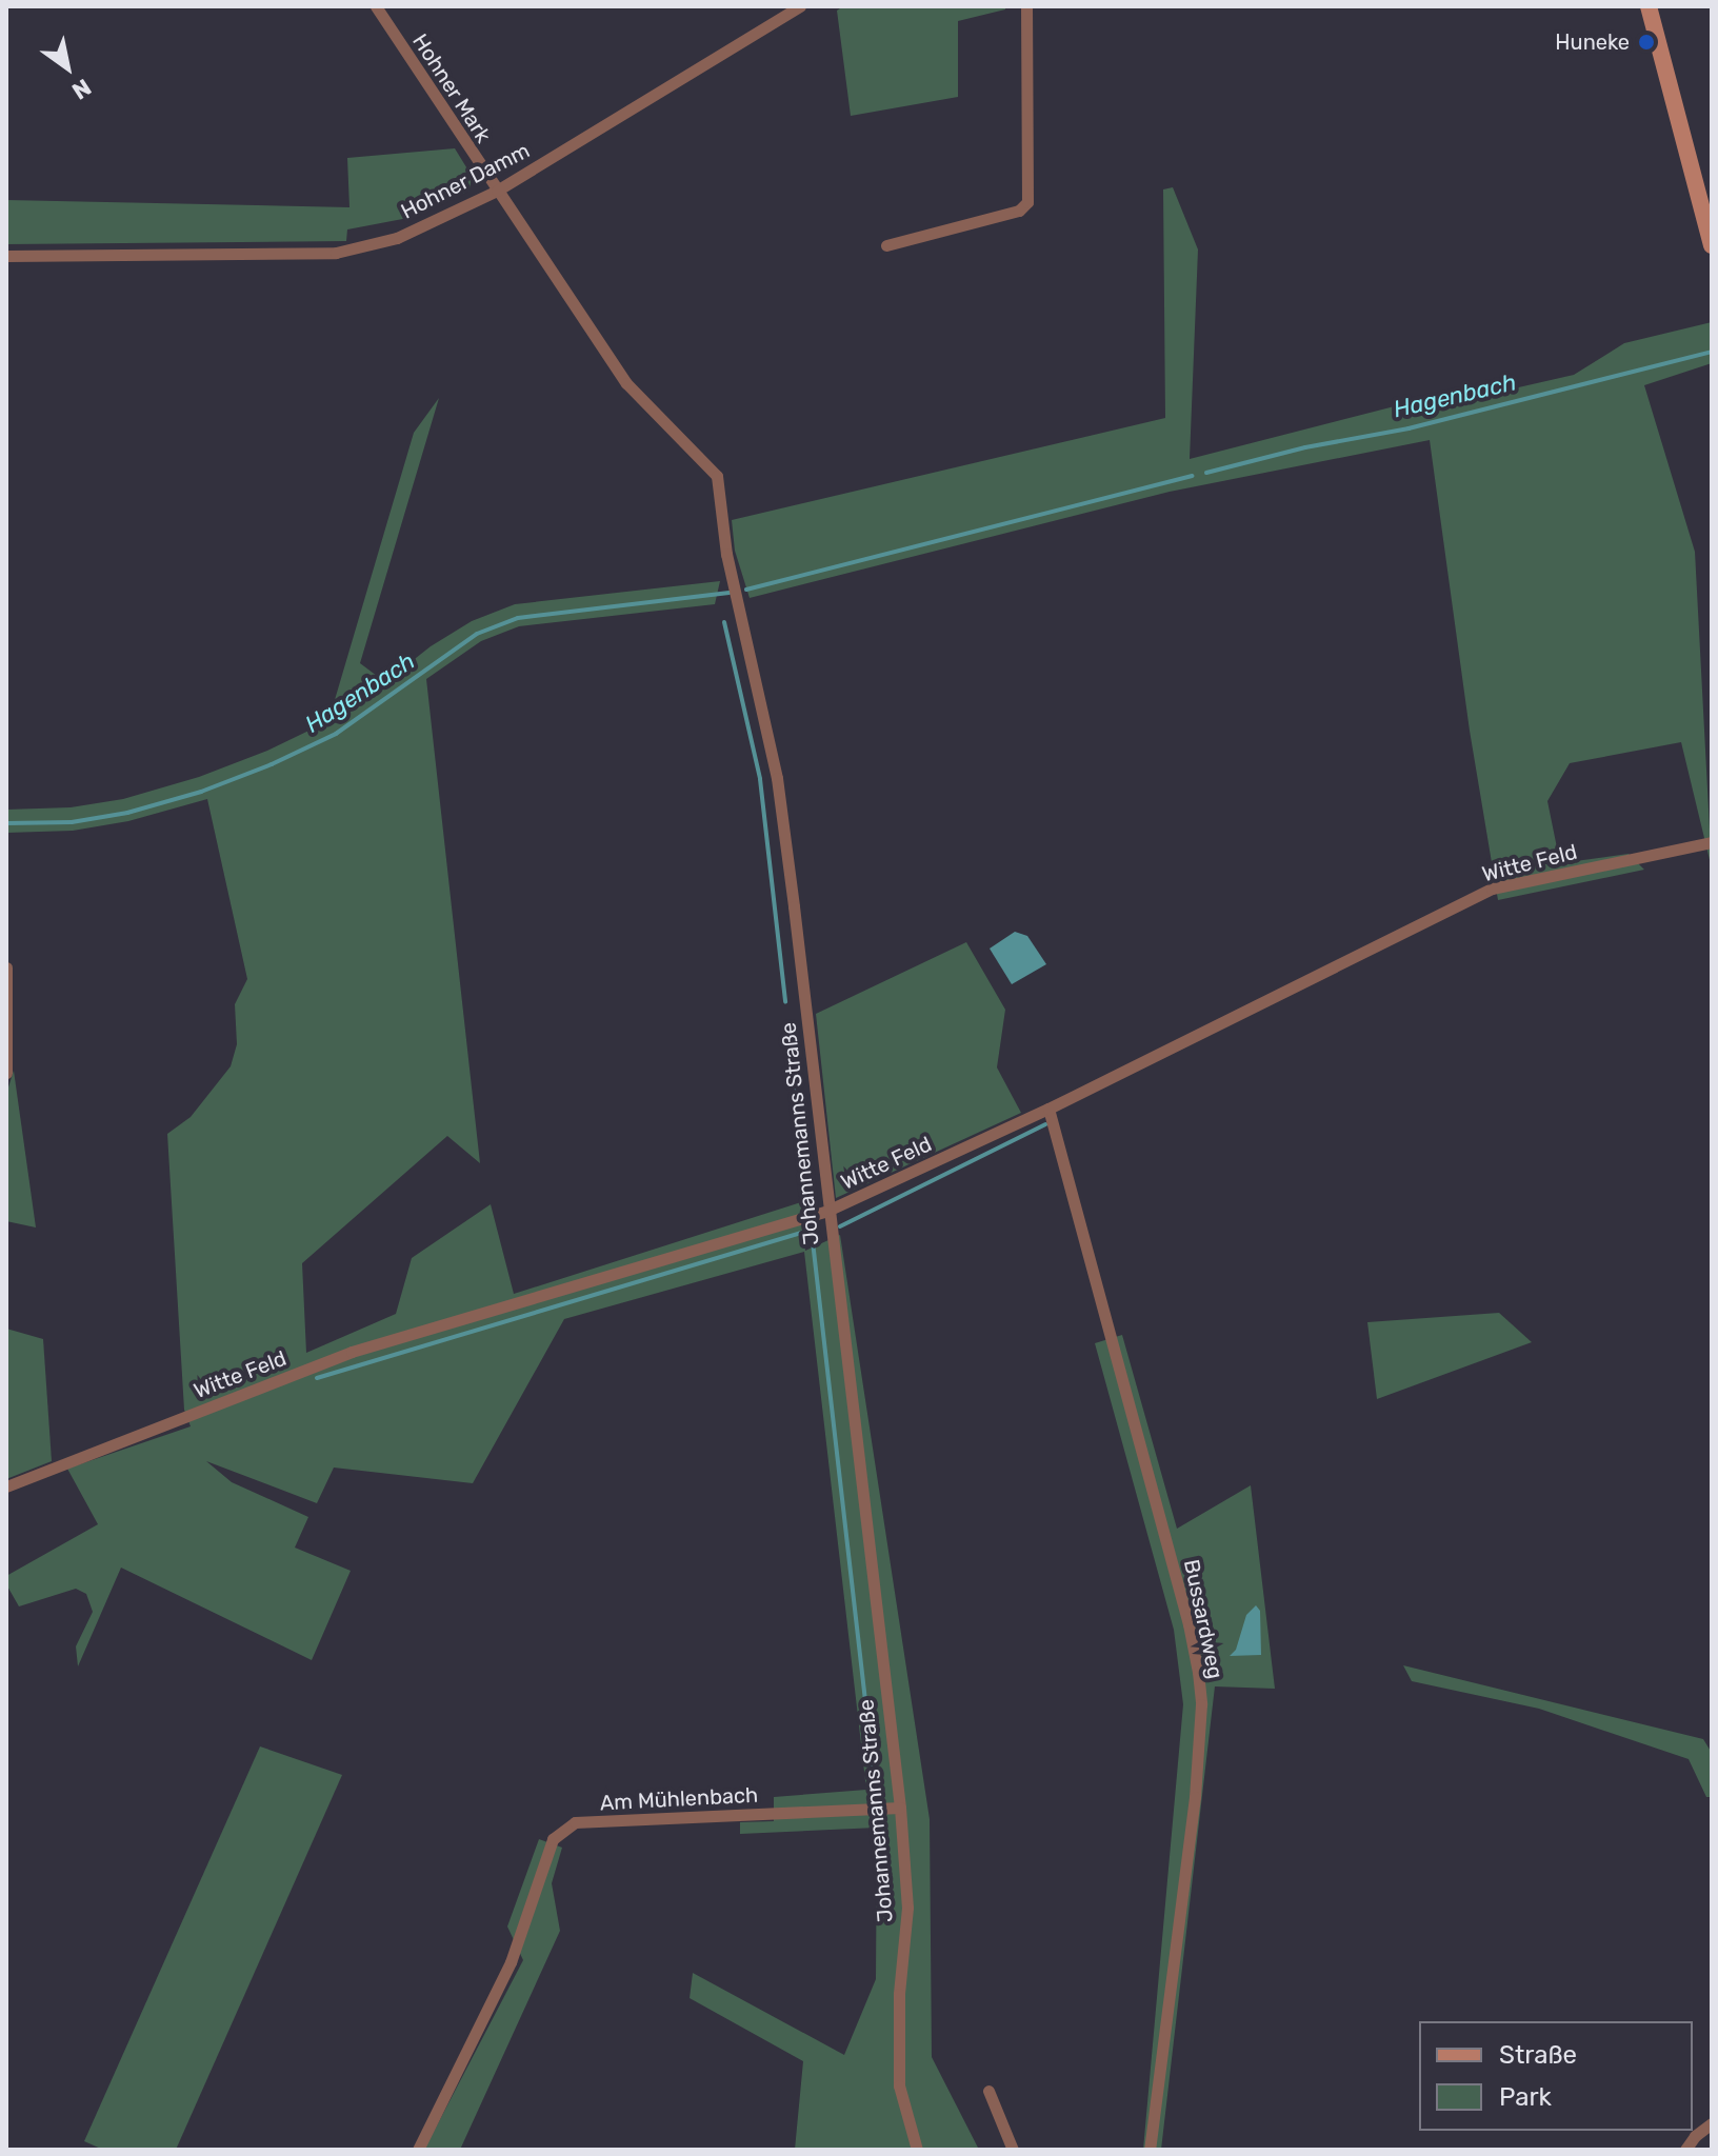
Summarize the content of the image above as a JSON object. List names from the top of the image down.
{
  "streets": {
    "street": [
      "Hohner Mark",
      "Hohner Damm",
      "Witte Feld",
      "Johannemanns Straße",
      "Bussardweg",
      "Am Mühlenbach"
    ]
  },
  "crossings": [
    ["Hohner Mark", "Hohner Damm"],
    ["Hohner Mark", "Johannemanns Straße"],
    ["Hohner Damm", "Johannemanns Straße"],
    ["Witte Feld", "Johannemanns Straße"],
    ["Witte Feld", "Bussardweg"],
    ["Johannemanns Straße", "Am Mühlenbach"]
  ],
  "water": ["Hagenbach"],
  "places": ["Huneke"],
  "legend": ["Straße", "Park"],
  "north": "bottom right"
}
